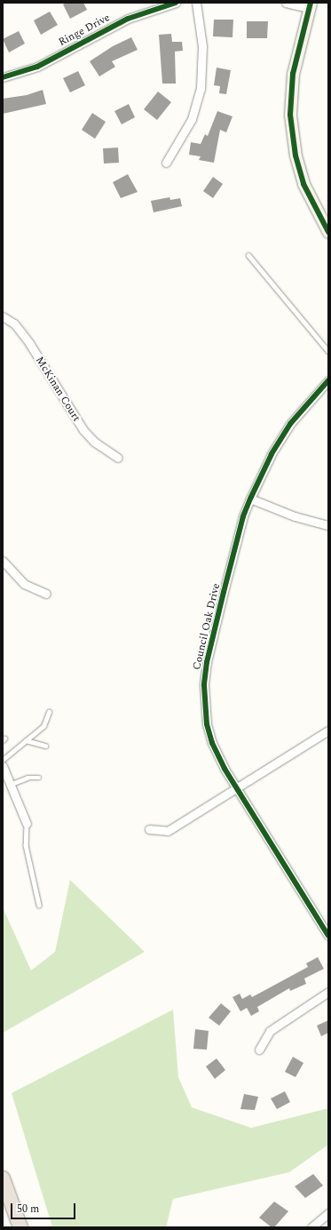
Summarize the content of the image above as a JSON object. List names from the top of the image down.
{
  "streets": {
    "street": ["Ringe Drive", "McKinan Court", "Council Oak Drive"]
  },
  "scale_bar": "50 m"
}
